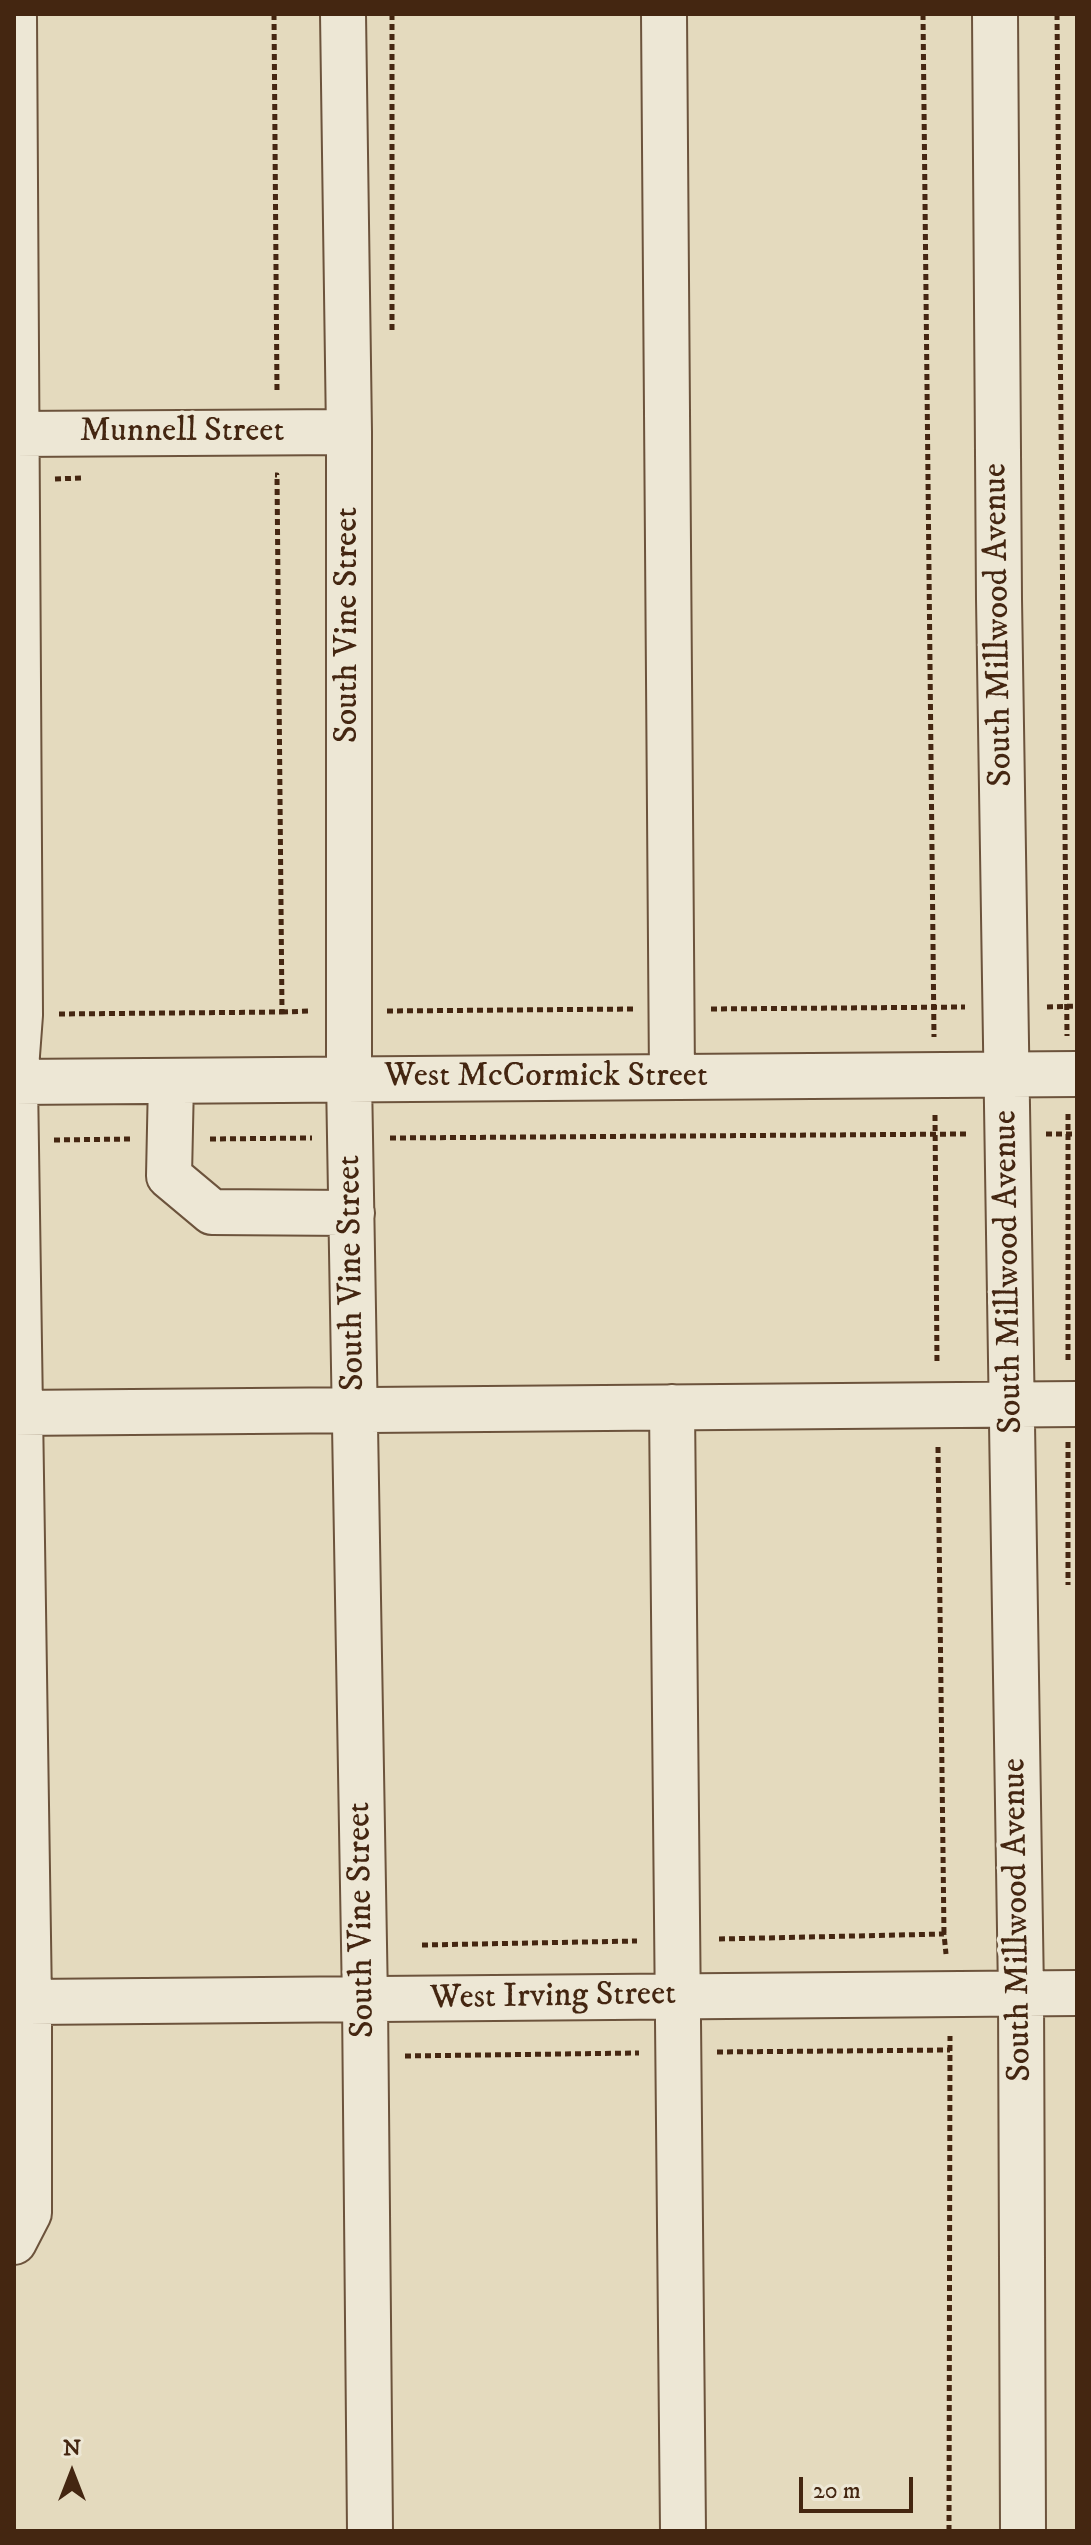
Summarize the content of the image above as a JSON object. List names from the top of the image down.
{
  "streets": {
    "street": [
      "Munnell Street",
      "South Vine Street",
      "South Millwood Avenue",
      "West McCormick Street",
      "West Irving Street"
    ]
  },
  "crossings": [
    ["Munnell Street", "South Vine Street"],
    ["South Vine Street", "West McCormick Street"],
    ["South Vine Street", "West Irving Street"],
    ["South Millwood Avenue", "West McCormick Street"],
    ["South Millwood Avenue", "West Irving Street"]
  ],
  "scale_bar": "20 m",
  "north": "top"
}
